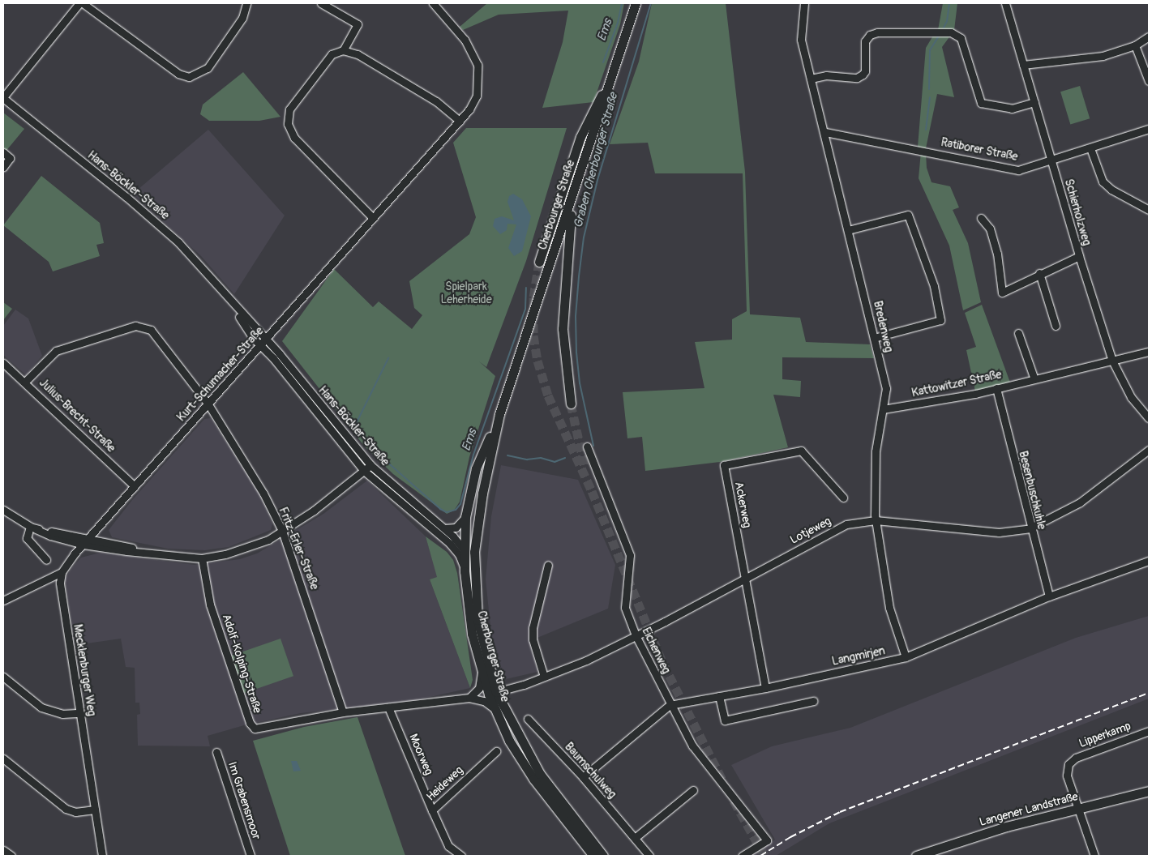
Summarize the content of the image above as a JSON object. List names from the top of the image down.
{
  "streets": {
    "main road": ["Cherbourger Straße", "Langener Landstraße"],
    "street": [
      "Ratiborer Straße",
      "Hans-Böckler-Straße",
      "Schierholzweg",
      "Bredenweg",
      "Kurt-Schumacher-Straße",
      "Kattowitzer Straße",
      "Julius-Brecht-Straße",
      "Besenbuschkuhle",
      "Ackerweg",
      "Lotjeweg",
      "Fritz-Erler-Straße",
      "Eichenweg",
      "Langmirjen",
      "Adolf-Kolping-Straße",
      "Mecklenburger Weg",
      "Lipperkamp",
      "Moorweg",
      "Baumschulweg",
      "Heideweg",
      "Im Grabensmoor"
    ]
  },
  "crossings": [
    ["Ratiborer Straße", "Schierholzweg"],
    ["Ratiborer Straße", "Bredenweg"],
    ["Hans-Böckler-Straße", "Cherbourger Straße"],
    ["Hans-Böckler-Straße", "Kurt-Schumacher-Straße"],
    ["Cherbourger Straße", "Lotjeweg"],
    ["Cherbourger Straße", "Adolf-Kolping-Straße"],
    ["Schierholzweg", "Kattowitzer Straße"],
    ["Bredenweg", "Kattowitzer Straße"],
    ["Bredenweg", "Lotjeweg"],
    ["Bredenweg", "Langmirjen"],
    ["Kurt-Schumacher-Straße", "Julius-Brecht-Straße"],
    ["Kurt-Schumacher-Straße", "Fritz-Erler-Straße"],
    ["Kattowitzer Straße", "Besenbuschkuhle"],
    ["Julius-Brecht-Straße", "Fritz-Erler-Straße"],
    ["Besenbuschkuhle", "Lotjeweg"],
    ["Besenbuschkuhle", "Langmirjen"],
    ["Ackerweg", "Lotjeweg"],
    ["Ackerweg", "Langmirjen"],
    ["Lotjeweg", "Eichenweg"],
    ["Fritz-Erler-Straße", "Adolf-Kolping-Straße"],
    ["Eichenweg", "Langmirjen"],
    ["Langmirjen", "Baumschulweg"],
    ["Adolf-Kolping-Straße", "Moorweg"],
    ["Lipperkamp", "Langener Landstraße"],
    ["Moorweg", "Heideweg"]
  ],
  "water": ["Ems", "Graben Cherbourger Straße"],
  "parks": ["Spielpark Leherheide"]
}
